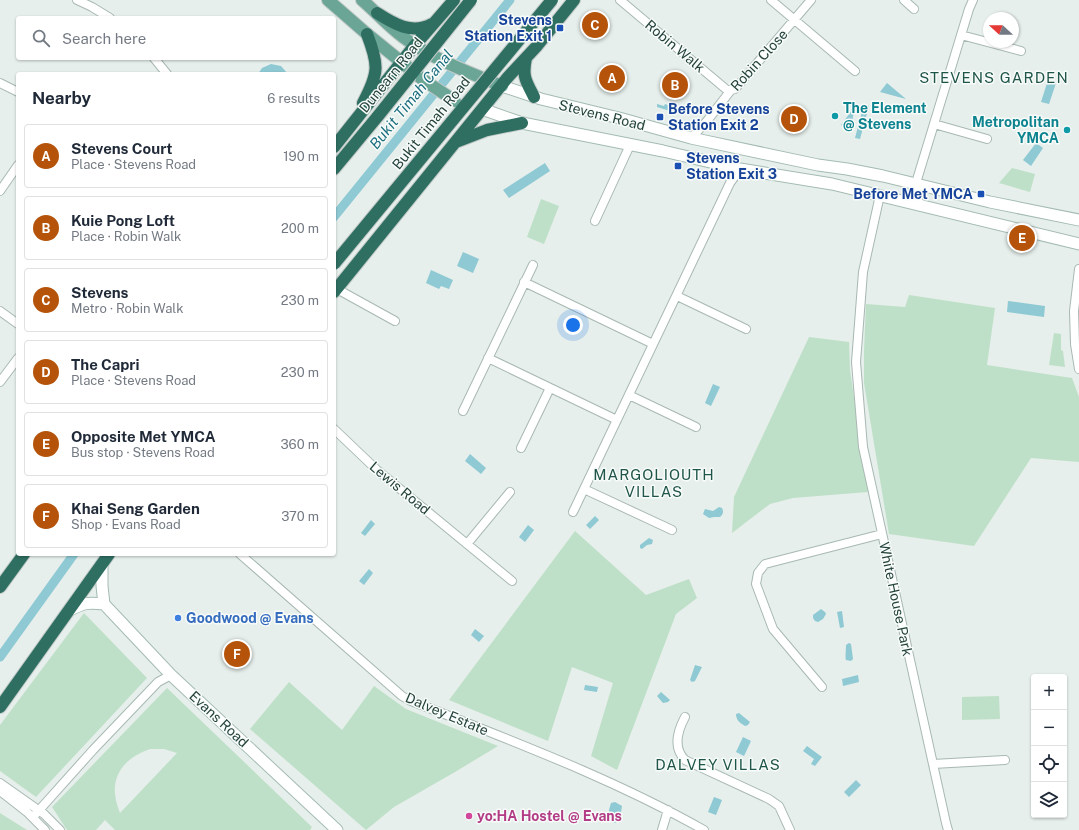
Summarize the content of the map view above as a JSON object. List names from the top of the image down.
{
  "streets": {
    "highway": ["Dunearn Road", "Bukit Timah Road"],
    "main road": ["Stevens Road", "Evans Road"],
    "street": [
      "Robin Walk",
      "Robin Close",
      "Lewis Road",
      "White House Park",
      "Dalvey Estate"
    ]
  },
  "crossings": [
    ["Robin Walk", "Robin Close"],
    ["Robin Close", "Stevens Road"]
  ],
  "districts": ["STEVENS GARDEN", "MARGOLIOUTH VILLAS", "DALVEY VILLAS"],
  "water": ["Bukit Timah Canal"],
  "places": {
    "transit": [
      "Stevens Station Exit 1",
      "Before Stevens Station Exit 2",
      "Stevens Station Exit 3",
      "Before Met YMCA"
    ],
    "other": [
      "The Element @ Stevens",
      "Metropolitan YMCA",
      "Goodwood @ Evans",
      "yo:HA Hostel @ Evans"
    ]
  },
  "north": "left",
  "page": {
    "pins": [
      "C",
      "A",
      "B",
      "D",
      "E",
      "F"
    ],
    "search": "Search here",
    "heading": ["Nearby", "6 results"],
    "list": [
      {
        "mark": "A",
        "name": "Stevens Court",
        "note": "Place · Stevens Road",
        "value": "190 m"
      },
      {
        "mark": "B",
        "name": "Kuie Pong Loft",
        "note": "Place · Robin Walk",
        "value": "200 m"
      },
      {
        "mark": "C",
        "name": "Stevens",
        "note": "Metro · Robin Walk",
        "value": "230 m"
      },
      {
        "mark": "D",
        "name": "The Capri",
        "note": "Place · Stevens Road",
        "value": "230 m"
      },
      {
        "mark": "E",
        "name": "Opposite Met YMCA",
        "note": "Bus stop · Stevens Road",
        "value": "360 m"
      },
      {
        "mark": "F",
        "name": "Khai Seng Garden",
        "note": "Shop · Evans Road",
        "value": "370 m"
      }
    ],
    "map_buttons": ["+", "−"]
  }
}
